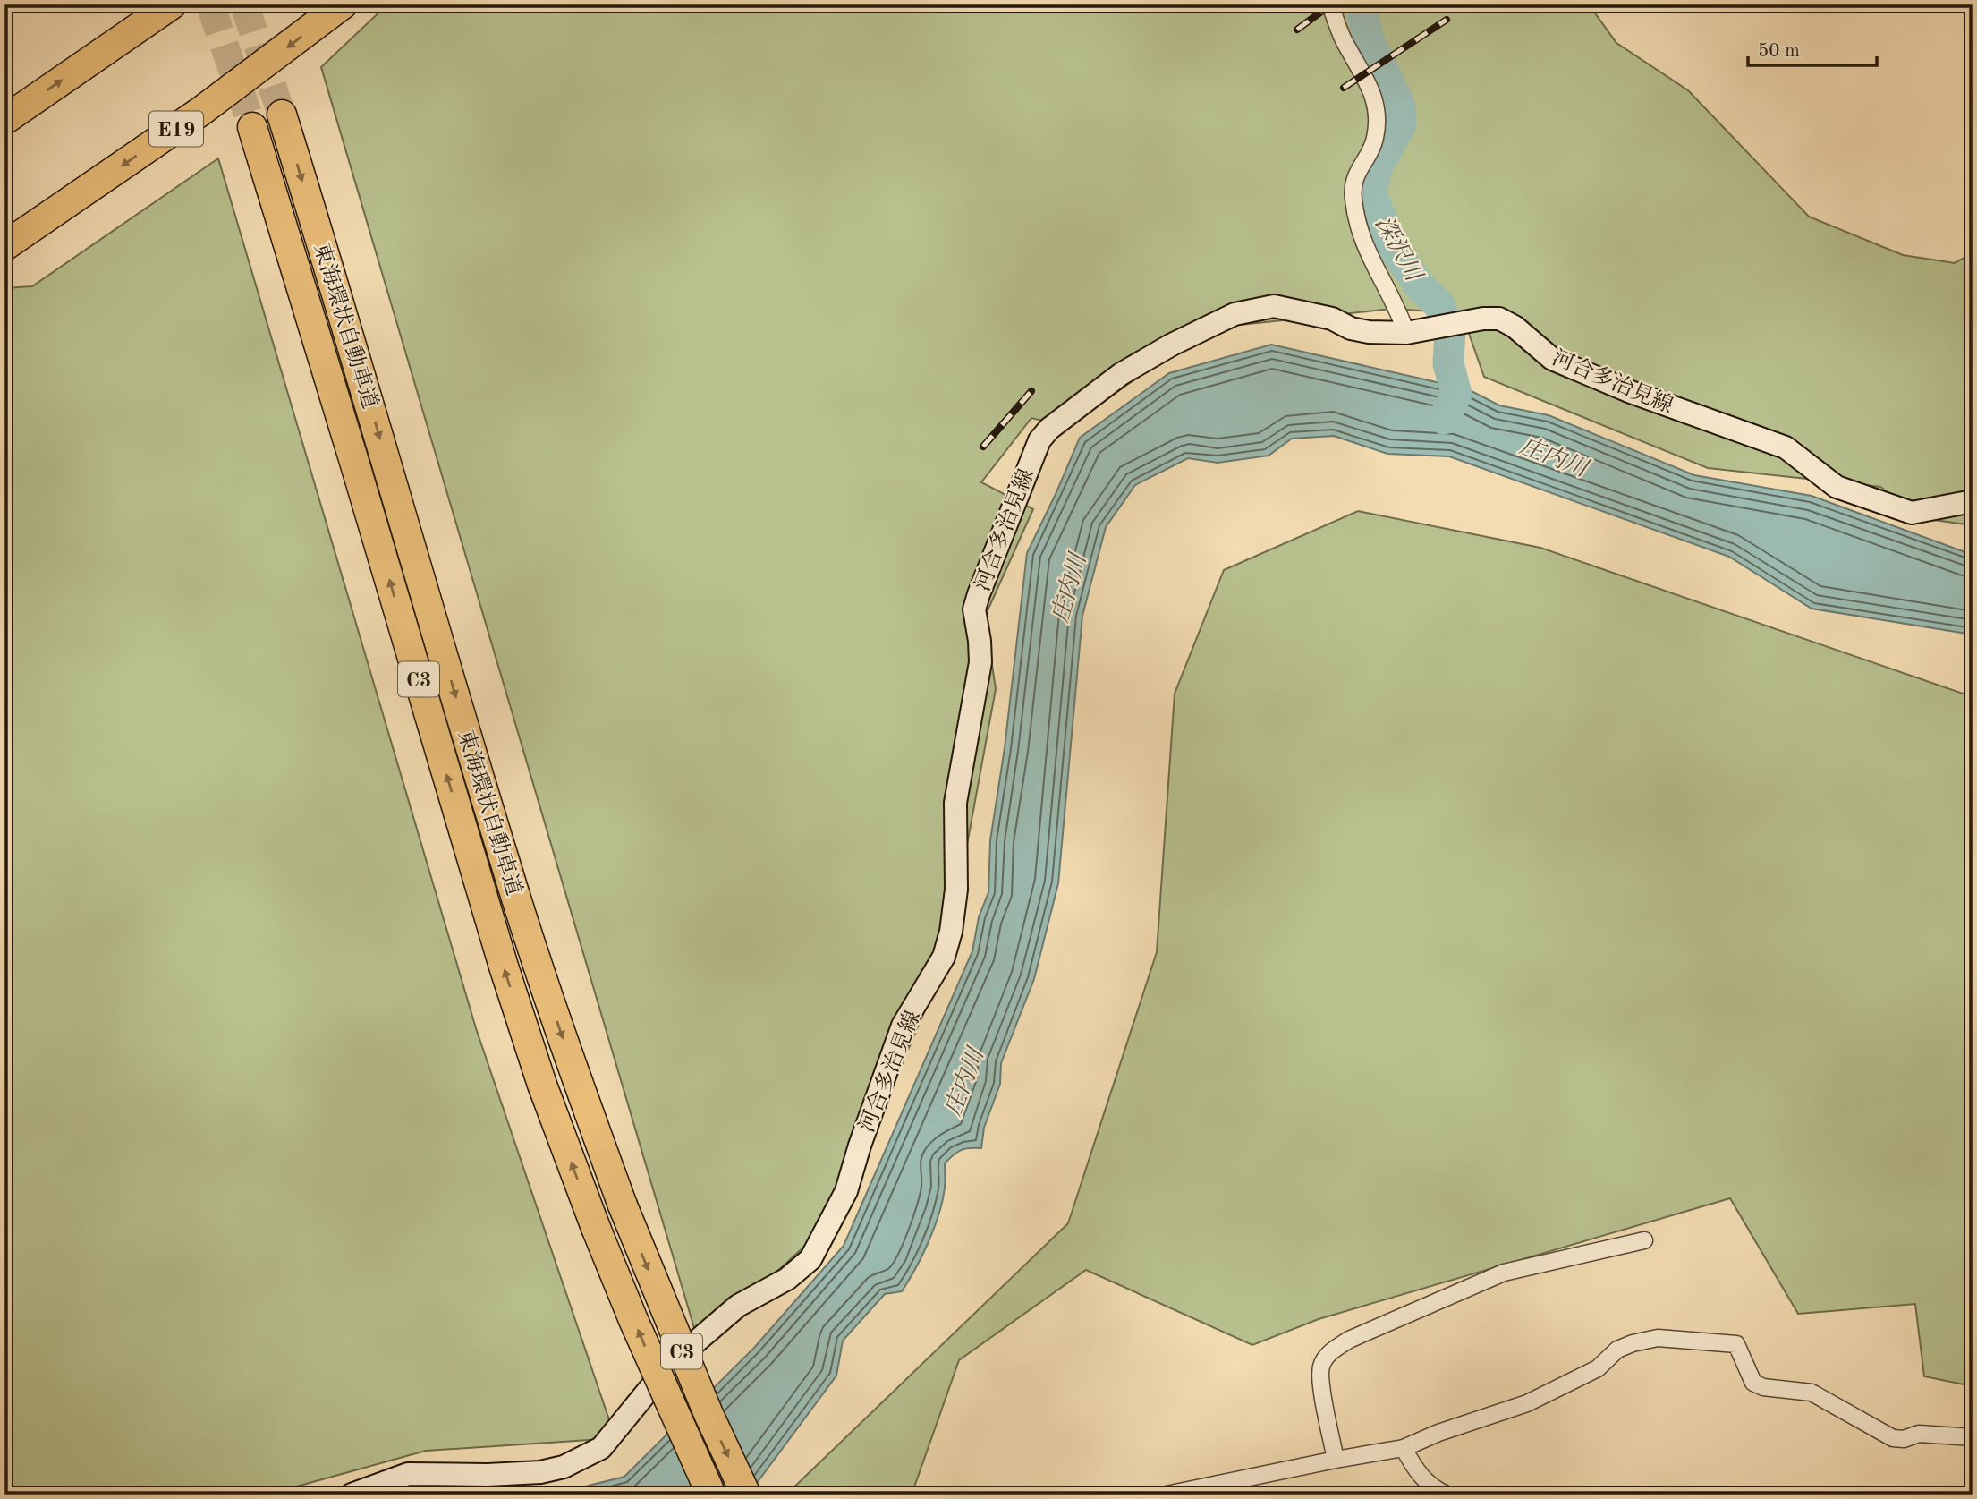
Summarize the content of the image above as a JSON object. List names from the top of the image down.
{
  "streets": {
    "highway": ["E19", "東海環状自動車道", "C3"],
    "main road": ["河合多治見線"]
  },
  "water": ["深沢川", "庄内川"],
  "scale_bar": "50 m"
}
